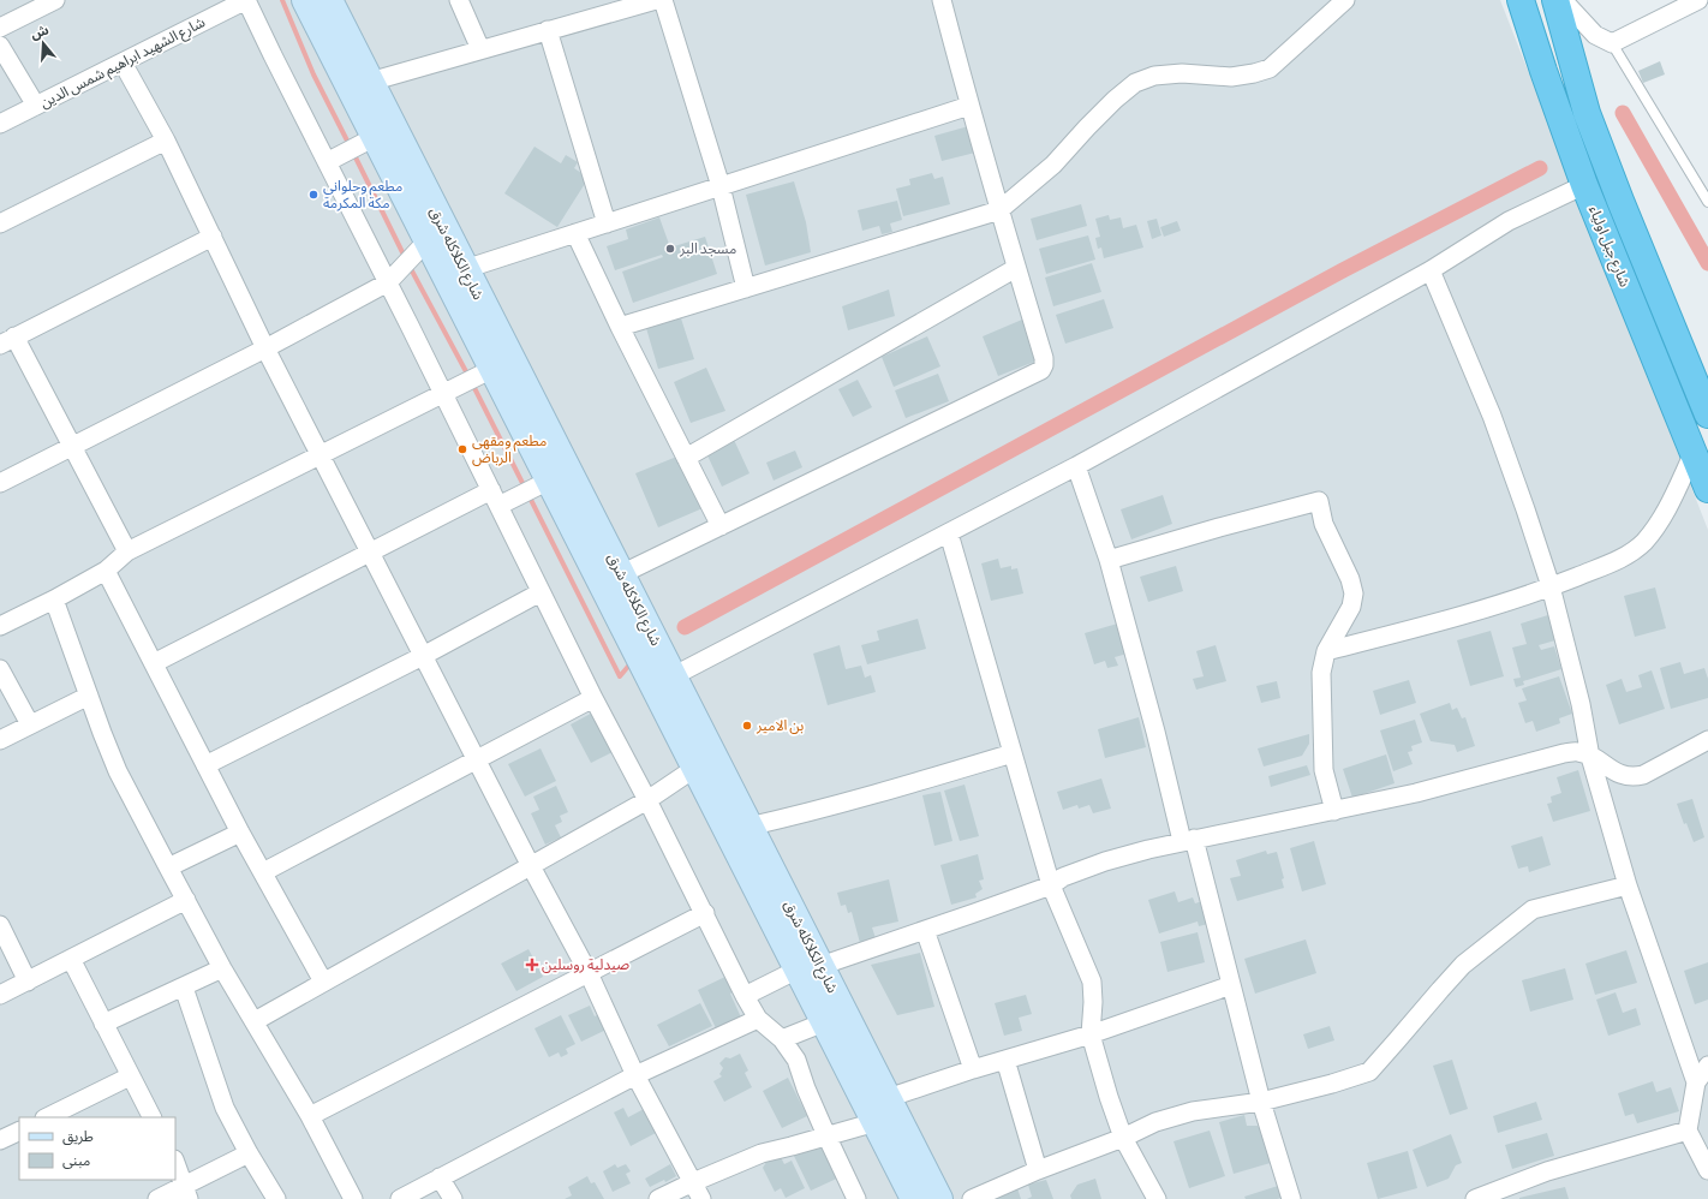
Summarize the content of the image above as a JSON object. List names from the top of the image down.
{
  "streets": {
    "highway": ["شارع جبل اولياء"],
    "street": ["شارع الشهيد ابراهيم شمس الدين", "شارع الكلاكله شرق"]
  },
  "places": {
    "other": [
      "مطعم وحلواني مكة المكرمة",
      "مسجد البر",
      "مطعم ومقهى الرباض",
      "بن الامير"
    ],
    "health": ["صيدلية روسلين"]
  },
  "legend": ["طريق", "مبنى"],
  "north": "top"
}
